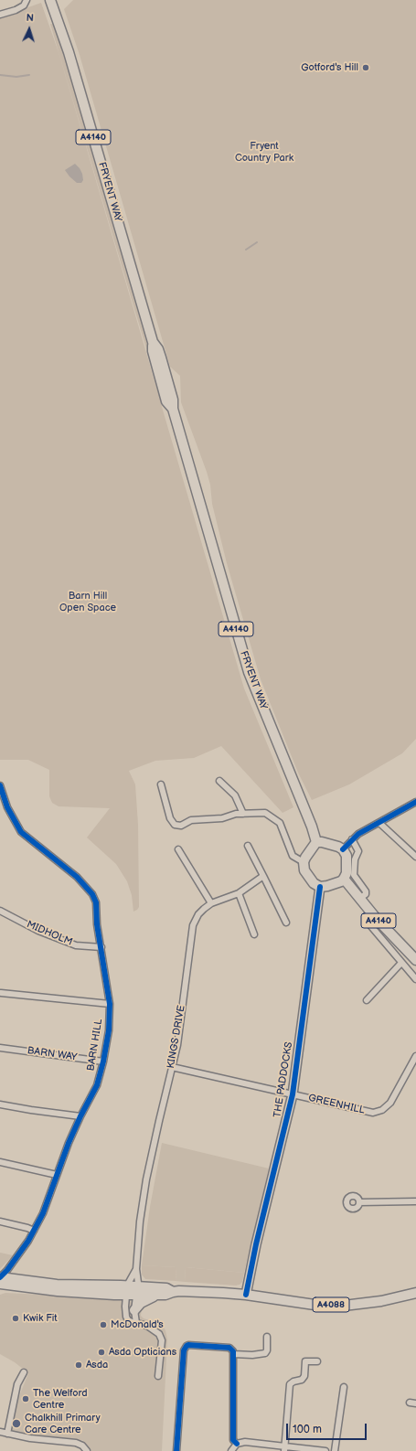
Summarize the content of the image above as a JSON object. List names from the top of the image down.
{
  "streets": {
    "main road": ["A4140", "FRYENT WAY", "A4088"],
    "street": [
      "MIDHOLM",
      "KINGS DRIVE",
      "BARN HILL",
      "BARN WAY",
      "THE PADDOCKS",
      "GREENHILL"
    ]
  },
  "crossings": [
    ["A4140", "FRYENT WAY"],
    ["A4140", "THE PADDOCKS"],
    ["FRYENT WAY", "THE PADDOCKS"],
    ["MIDHOLM", "BARN HILL"],
    ["KINGS DRIVE", "GREENHILL"],
    ["BARN HILL", "BARN WAY"],
    ["THE PADDOCKS", "GREENHILL"],
    ["THE PADDOCKS", "A4088"]
  ],
  "parks": ["Fryent Country Park", "Barn Hill Open Space"],
  "places": [
    "Gotford's Hill",
    "Kwik Fit",
    "McDonald's",
    "Asda Opticians",
    "Asda",
    "The Welford Centre",
    "Chalkhill Primary Care Centre"
  ],
  "scale_bar": "100 m",
  "north": "top"
}
